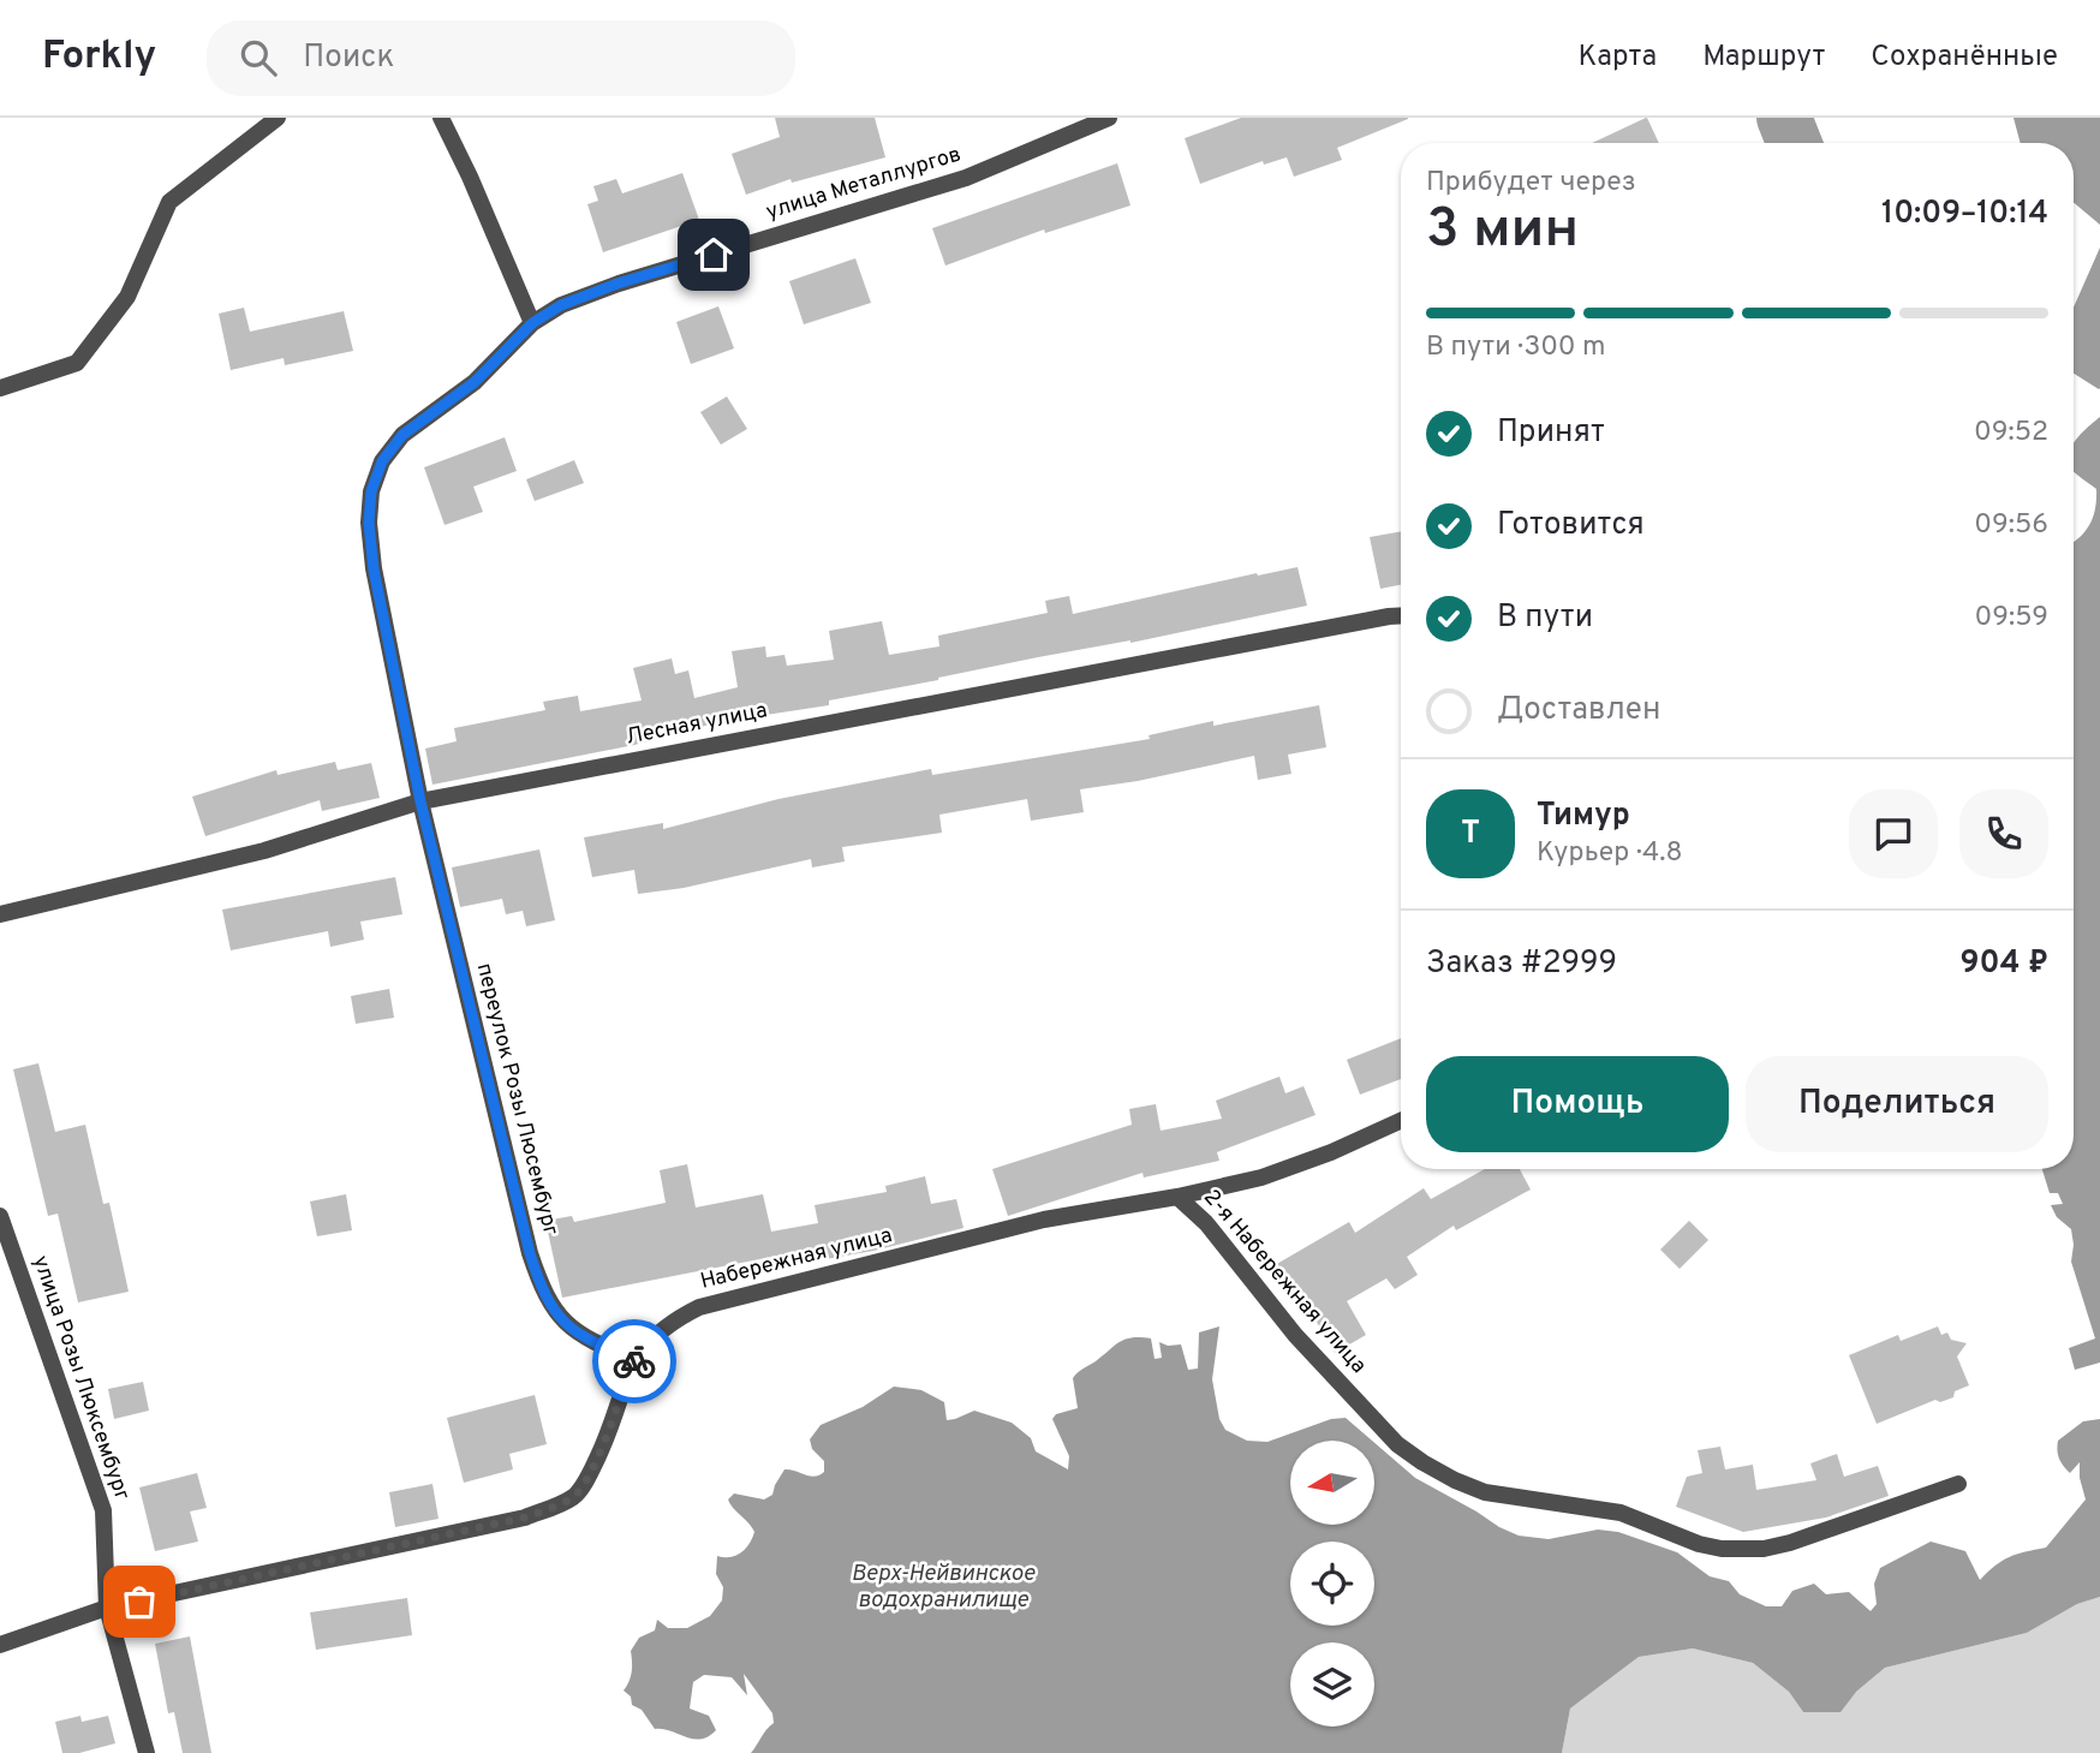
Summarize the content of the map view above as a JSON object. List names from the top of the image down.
{
  "streets": {
    "street": [
      "улица Металлургов",
      "Лесная улица",
      "переулок Розы Люсембург",
      "Набережная улица",
      "2-я Набережная улица",
      "улица Розы Люксембург"
    ]
  },
  "crossings": [
    ["улица Металлургов", "Лесная улица"],
    ["улица Металлургов", "переулок Розы Люсембург"],
    ["Лесная улица", "переулок Розы Люсембург"],
    ["переулок Розы Люсембург", "Набережная улица"],
    ["Набережная улица", "2-я Набережная улица"],
    ["Набережная улица", "улица Розы Люксембург"]
  ],
  "water": ["Верх-Нейвинское водохранилище"],
  "north": "left",
  "page": {
    "header": "Forkly",
    "search": "Поиск",
    "nav": ["Карта", "Маршрут", "Сохранённые"],
    "heading": ["3 мин", "Прибудет через", "10:09–10:14"],
    "panel": [
      "Тимур",
      "Курьер · 4.8",
      "Заказ #2999",
      "904 ₽"
    ],
    "bar": "В пути · 300 m",
    "list": [
      ["Принят", "09:52"],
      ["Готовится", "09:56"],
      ["В пути", "09:59"],
      "Доставлен"
    ],
    "round": "Т",
    "buttons": ["Помощь", "Поделиться"]
  }
}
